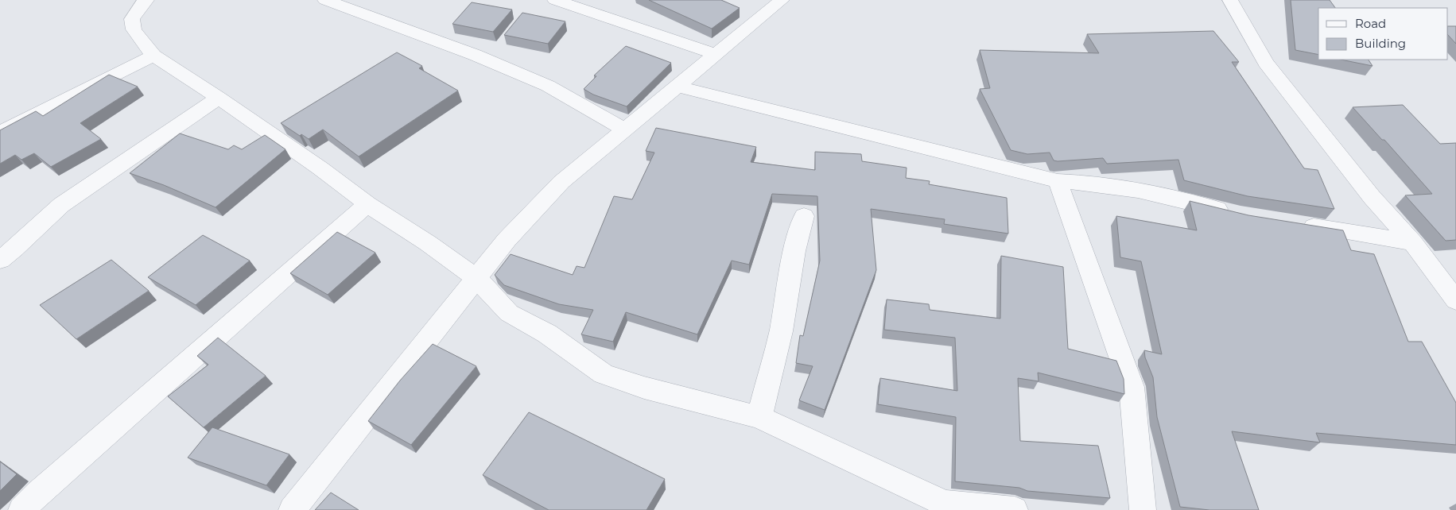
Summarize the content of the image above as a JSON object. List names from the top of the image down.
{
  "legend": ["Road", "Building"]
}
